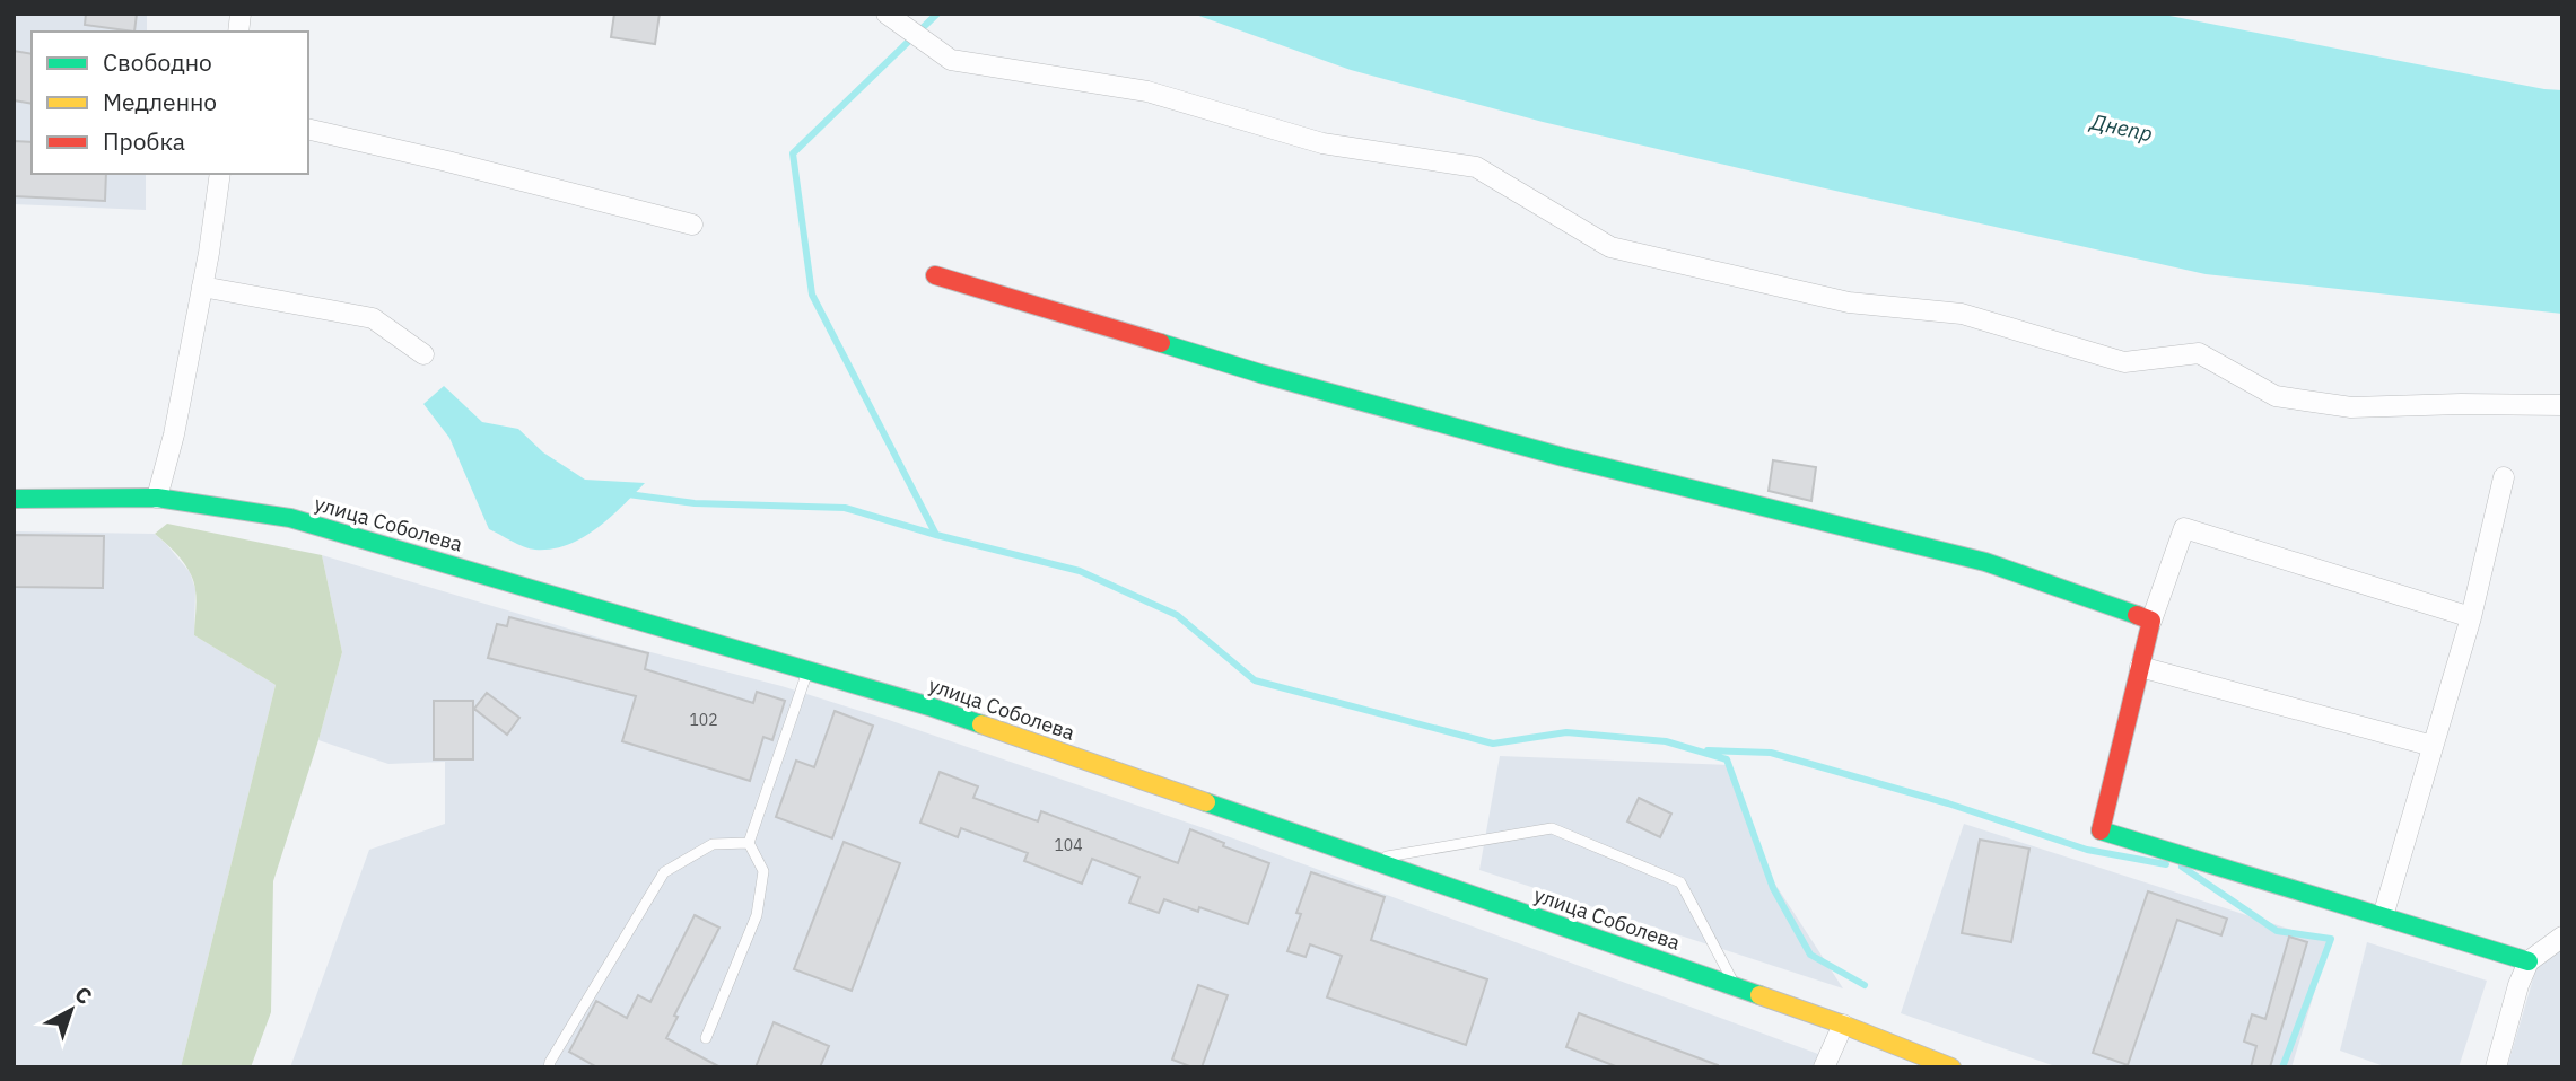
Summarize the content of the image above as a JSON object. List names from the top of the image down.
{
  "streets": {
    "street": ["улица Соболева"]
  },
  "water": ["Днепр"],
  "house_numbers": ["102", "104"],
  "legend": ["Свободно", "Медленно", "Пробка"],
  "north": "top right"
}
